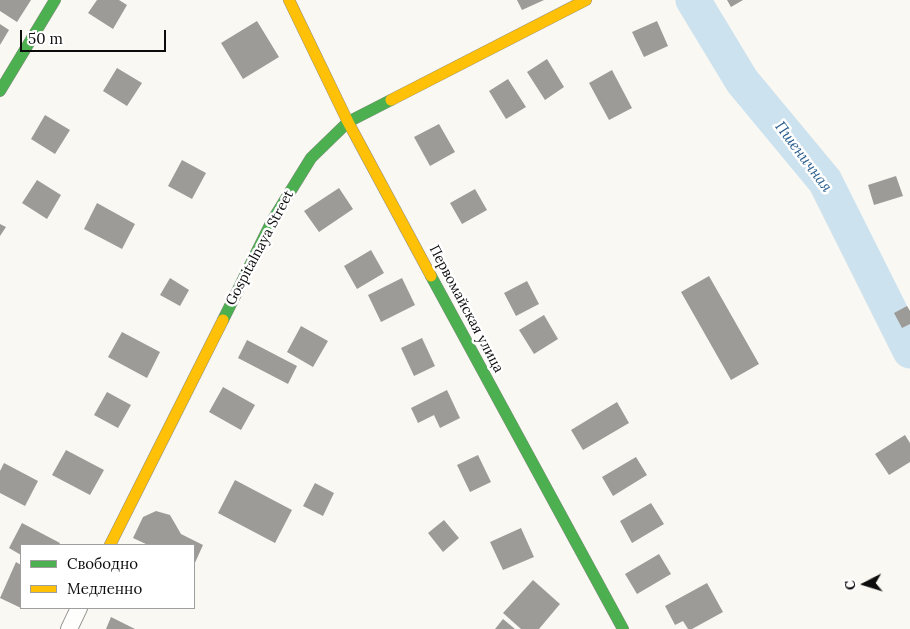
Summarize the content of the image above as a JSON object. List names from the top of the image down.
{
  "streets": {
    "street": ["Gospitalnaya Street", "Первомайская улица"]
  },
  "crossings": [
    ["Gospitalnaya Street", "Первомайская улица"]
  ],
  "water": ["Пшеничная"],
  "legend": ["Свободно", "Медленно"],
  "scale_bar": "50 m",
  "north": "left"
}
